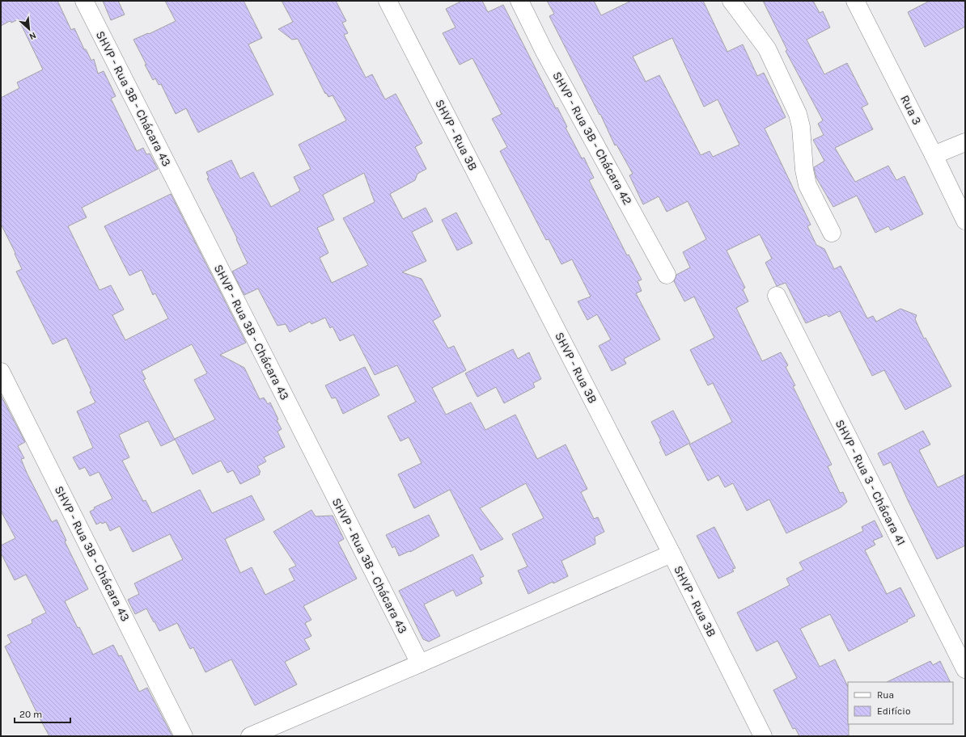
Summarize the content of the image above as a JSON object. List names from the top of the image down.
{
  "streets": {
    "street": [
      "SHVP - Rua 3B - Chácara 43",
      "Rua 3",
      "SHVP - Rua 3B",
      "SHVP - Rua 3B - Chácara 42",
      "SHVP - Rua 3 - Chácara 41"
    ]
  },
  "legend": ["Rua", "Edifício"],
  "scale_bar": "20 m",
  "north": "bottom right"
}
